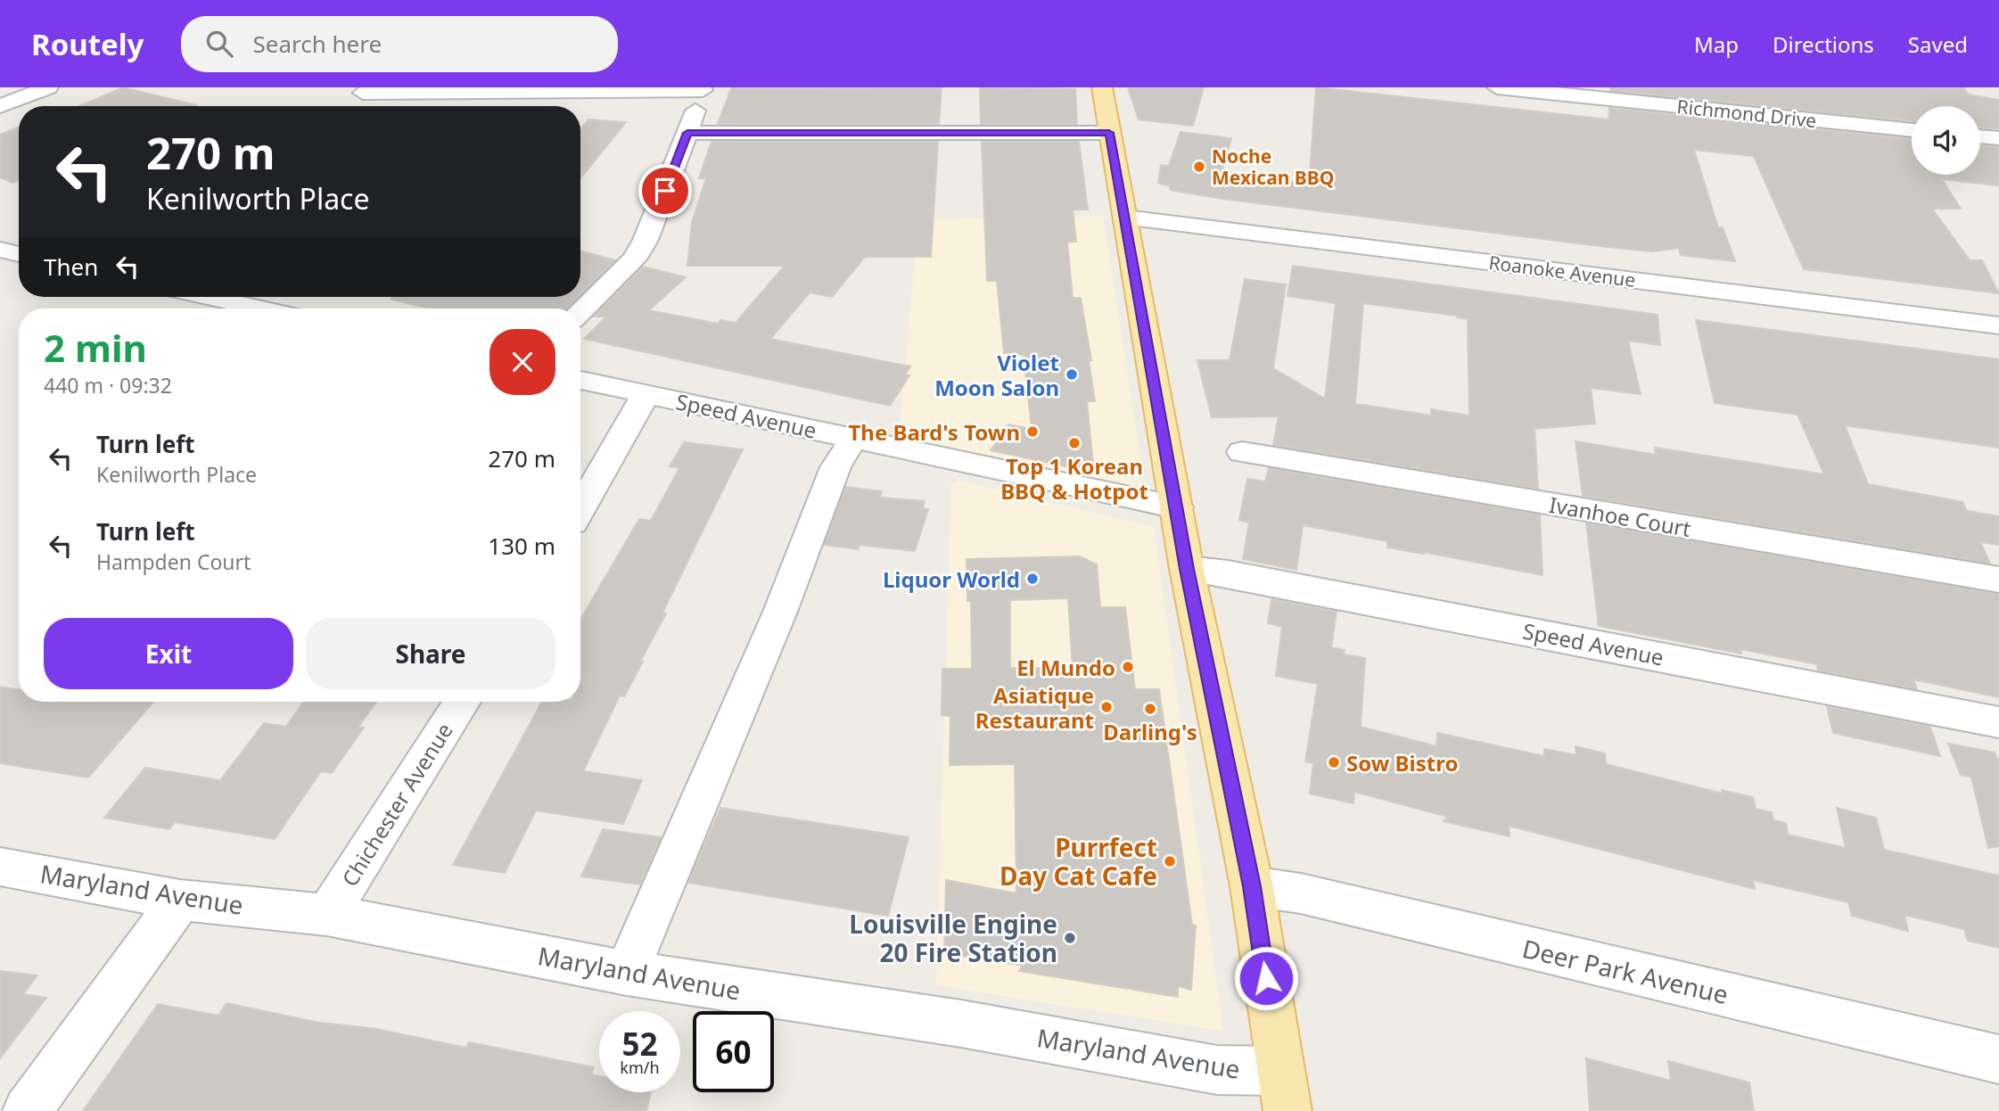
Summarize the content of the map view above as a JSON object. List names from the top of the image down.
{
  "streets": {
    "street": [
      "Richmond Drive",
      "Roanoke Avenue",
      "Speed Avenue",
      "Ivanhoe Court",
      "Chichester Avenue",
      "Maryland Avenue",
      "Deer Park Avenue"
    ]
  },
  "crossings": [
    ["Chichester Avenue", "Maryland Avenue"]
  ],
  "places": [
    "Noche Mexican BBQ",
    "Violet Moon Salon",
    "The Bard's Town",
    "Top 1 Korean BBQ & Hotpot",
    "Liquor World",
    "El Mundo",
    "Asiatique Restaurant",
    "Darling's",
    "Sow Bistro",
    "Purrfect Day Cat Cafe",
    "Louisville Engine 20 Fire Station"
  ],
  "page": {
    "header": "Routely",
    "search": "Search here",
    "nav": ["Map", "Directions", "Saved"],
    "turn": ["270 m", "Kenilworth Place"],
    "then": "Then",
    "heading": ["2 min", "440 m · 09:32"],
    "list": [
      {
        "name": "Turn left",
        "note": "Kenilworth Place",
        "value": "270 m"
      },
      {
        "name": "Turn left",
        "note": "Hampden Court",
        "value": "130 m"
      }
    ],
    "buttons": ["Exit", "Share"],
    "speed": "52 km/h",
    "limit": "60"
  }
}
